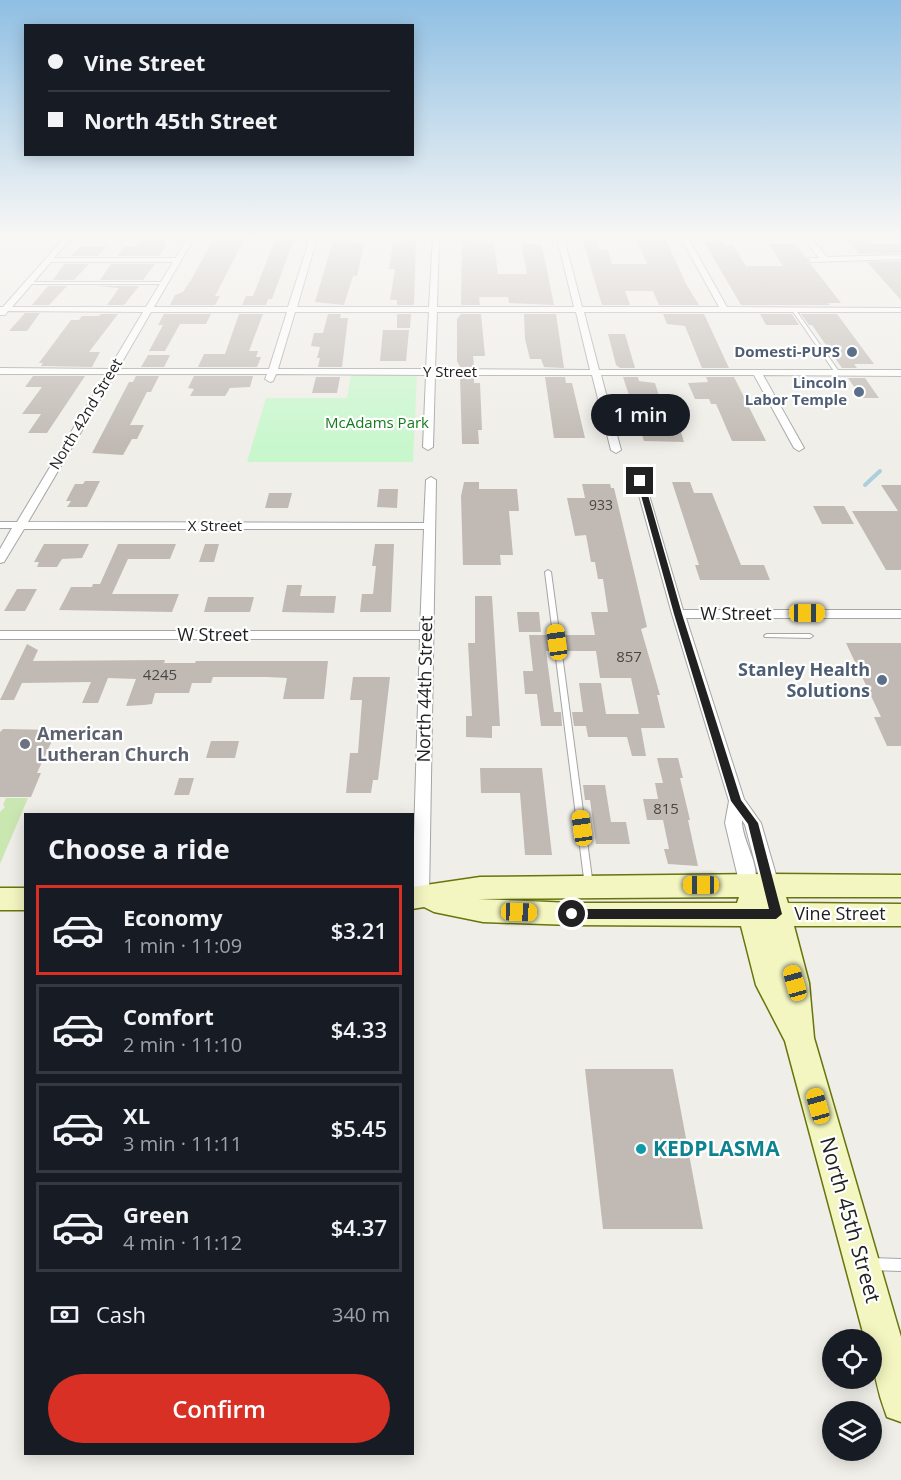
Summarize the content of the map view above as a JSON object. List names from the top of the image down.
{
  "streets": {
    "main road": ["Vine Street", "North 45th Street"],
    "street": [
      "Y Street",
      "North 42nd Street",
      "X Street",
      "W Street",
      "North 44th Street"
    ]
  },
  "crossings": [
    ["Y Street", "North 42nd Street"],
    ["North 42nd Street", "X Street"],
    ["X Street", "North 44th Street"],
    ["W Street", "North 44th Street"],
    ["W Street", "North 45th Street"],
    ["North 44th Street", "Vine Street"],
    ["Vine Street", "North 45th Street"]
  ],
  "parks": ["McAdams Park"],
  "places": [
    "Domesti-PUPS",
    "Lincoln Labor Temple",
    "Stanley Health Solutions",
    "American Lutheran Church",
    "KEDPLASMA"
  ],
  "house_numbers": [
    "933",
    "857",
    "4245",
    "815"
  ],
  "page": {
    "banner": ["Vine Street", "North 45th Street"],
    "bubble": "1 min",
    "heading": "Choose a ride",
    "list": [
      {
        "name": "Economy",
        "note": "1 min · 11:09",
        "value": "$3.21"
      },
      {
        "name": "Comfort",
        "note": "2 min · 11:10",
        "value": "$4.33"
      },
      {
        "name": "XL",
        "note": "3 min · 11:11",
        "value": "$5.45"
      },
      {
        "name": "Green",
        "note": "4 min · 11:12",
        "value": "$4.37"
      }
    ],
    "pay": ["Cash", "340 m"],
    "buttons": "Confirm"
  }
}
